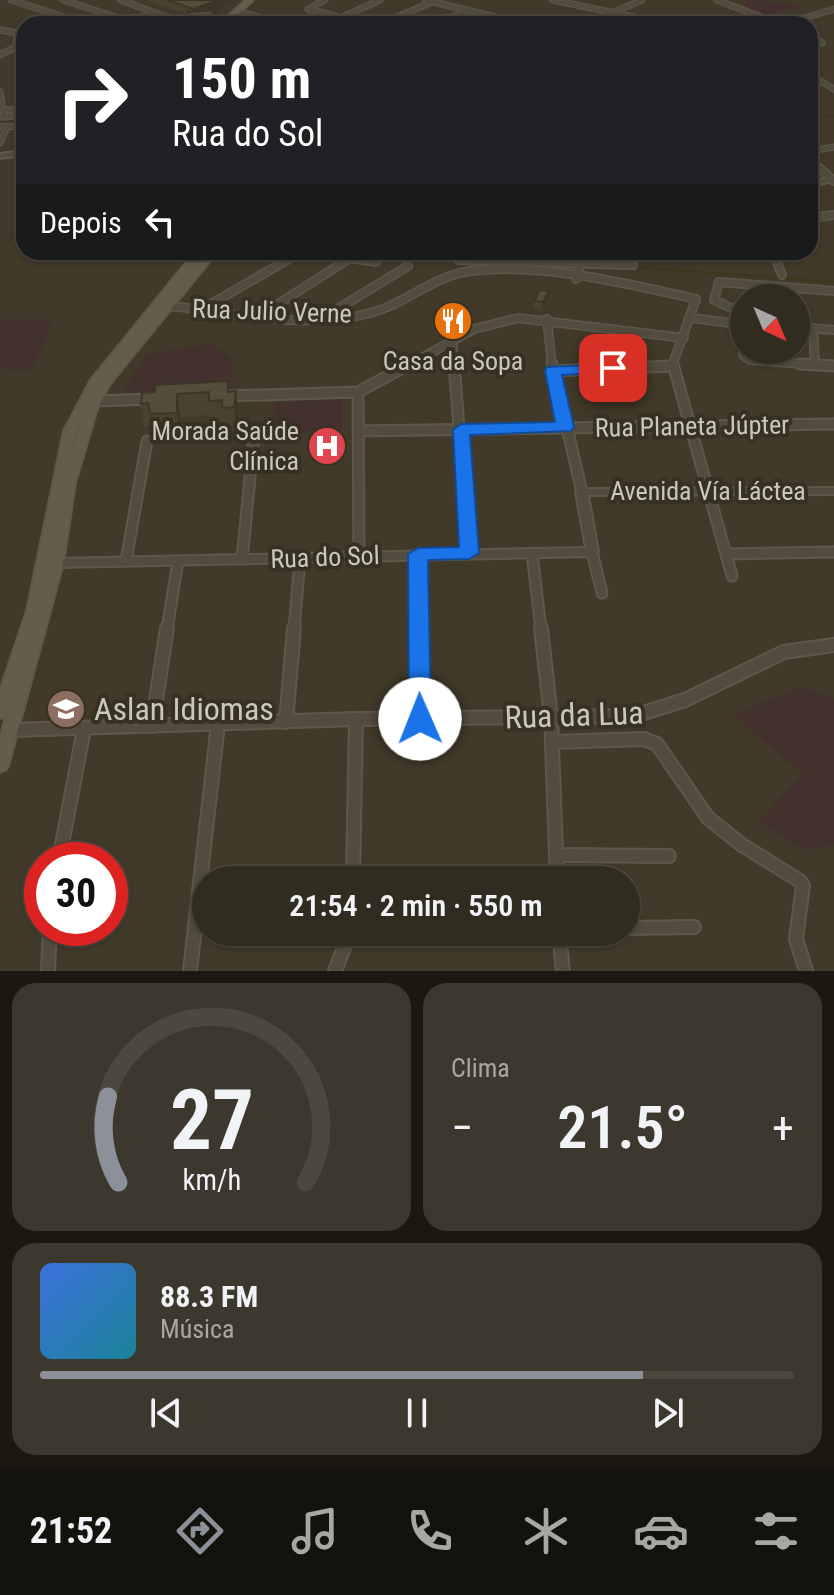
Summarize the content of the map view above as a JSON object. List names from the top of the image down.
{
  "streets": {
    "street": [
      "Rua Julio Verne",
      "Rua Planeta Júpter",
      "Avenida Vía Láctea",
      "Rua do Sol",
      "Rua da Lua"
    ]
  },
  "places": {
    "restaurant": ["Casa da Sopa"],
    "hospital": ["Morada Saúde Clínica"],
    "school or university": ["Aslan Idiomas"]
  },
  "north": "bottom right",
  "page": {
    "turn": ["150 m", "Rua do Sol"],
    "then": "Depois",
    "limit": "30",
    "trip": "21:54 · 2 min · 550 m",
    "tile": "Clima",
    "heat": ["−", "21.5°", "+"],
    "song": ["88.3 FM", "Música"],
    "tabs": "21:52",
    "gauge": ["27", "km/h"]
  }
}
